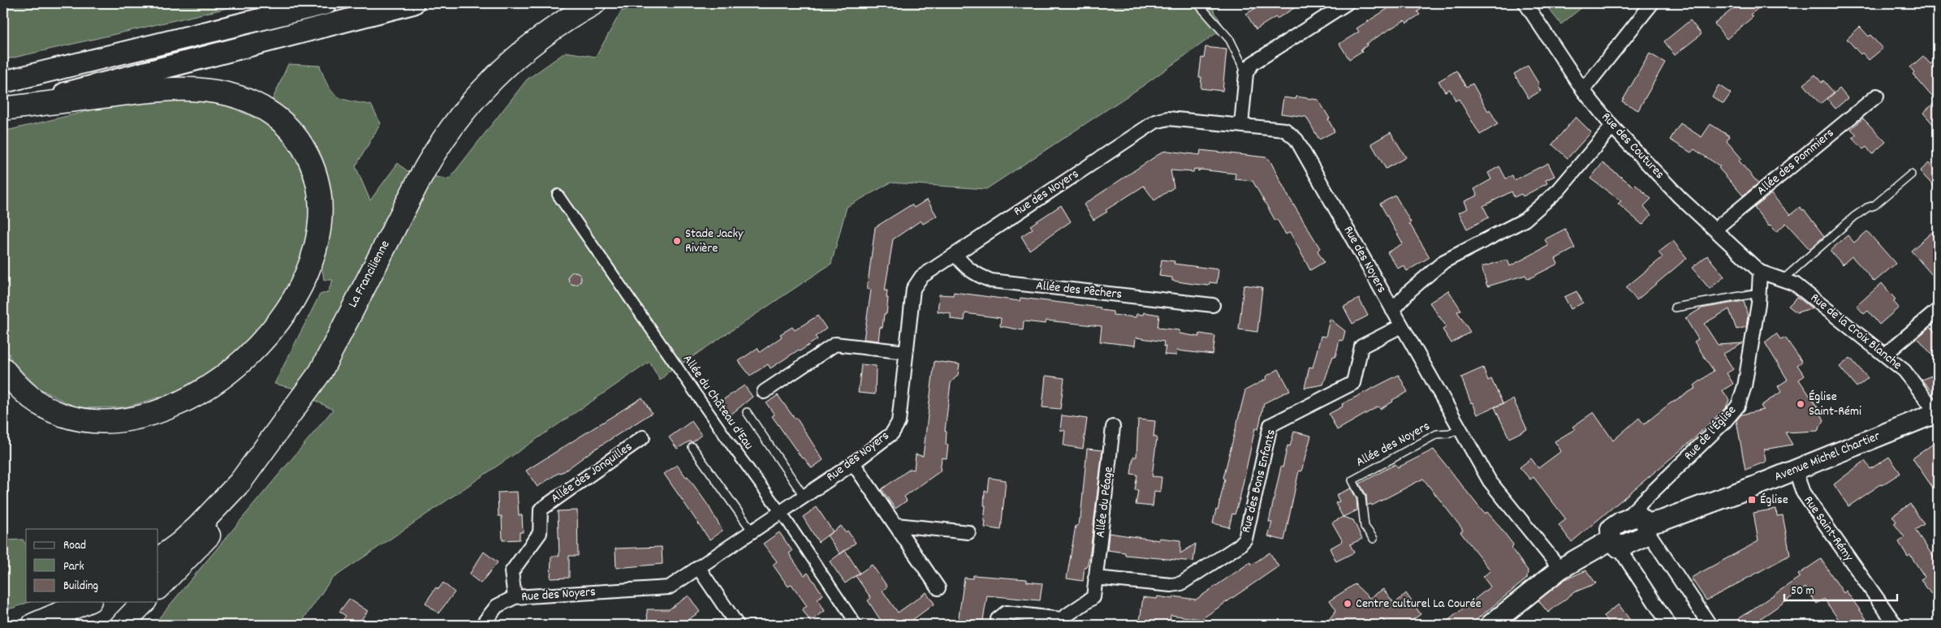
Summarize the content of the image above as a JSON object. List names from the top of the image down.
{
  "streets": {
    "highway": ["La Francilienne"],
    "main road": ["Avenue Michel Chartier"],
    "street": [
      "Rue des Coutures",
      "Allée des Pommiers",
      "Rue des Noyers",
      "Allée des Pêchers",
      "Rue de la Croix Blanche",
      "Allée du Château d'Eau",
      "Rue de l'Église",
      "Allée des Jonquilles",
      "Rue des Bons Enfants",
      "Allée du Péage",
      "Rue Saint-Rémy"
    ],
    "lane": ["Allée des Noyers"]
  },
  "crossings": [
    ["Rue des Coutures", "Allée des Pommiers"],
    ["Rue des Coutures", "Rue de la Croix Blanche"],
    ["Rue des Coutures", "Rue de l'Église"],
    ["Rue des Noyers", "Allée des Pêchers"],
    ["Rue des Noyers", "Allée du Château d'Eau"],
    ["Rue des Noyers", "Allée des Noyers"],
    ["Rue des Noyers", "Avenue Michel Chartier"],
    ["Rue des Noyers", "Allée des Jonquilles"],
    ["Rue des Noyers", "Rue des Bons Enfants"],
    ["Rue de la Croix Blanche", "Rue de l'Église"],
    ["Rue de la Croix Blanche", "Avenue Michel Chartier"],
    ["Avenue Michel Chartier", "Rue Saint-Rémy"],
    ["Rue des Bons Enfants", "Allée du Péage"]
  ],
  "places": {
    "other": ["Stade Jacky Rivière", "Église Saint-Rémi", "Centre culturel La Courée"],
    "transit": ["Église"]
  },
  "legend": ["Road", "Park", "Building"],
  "scale_bar": "50 m"
}
